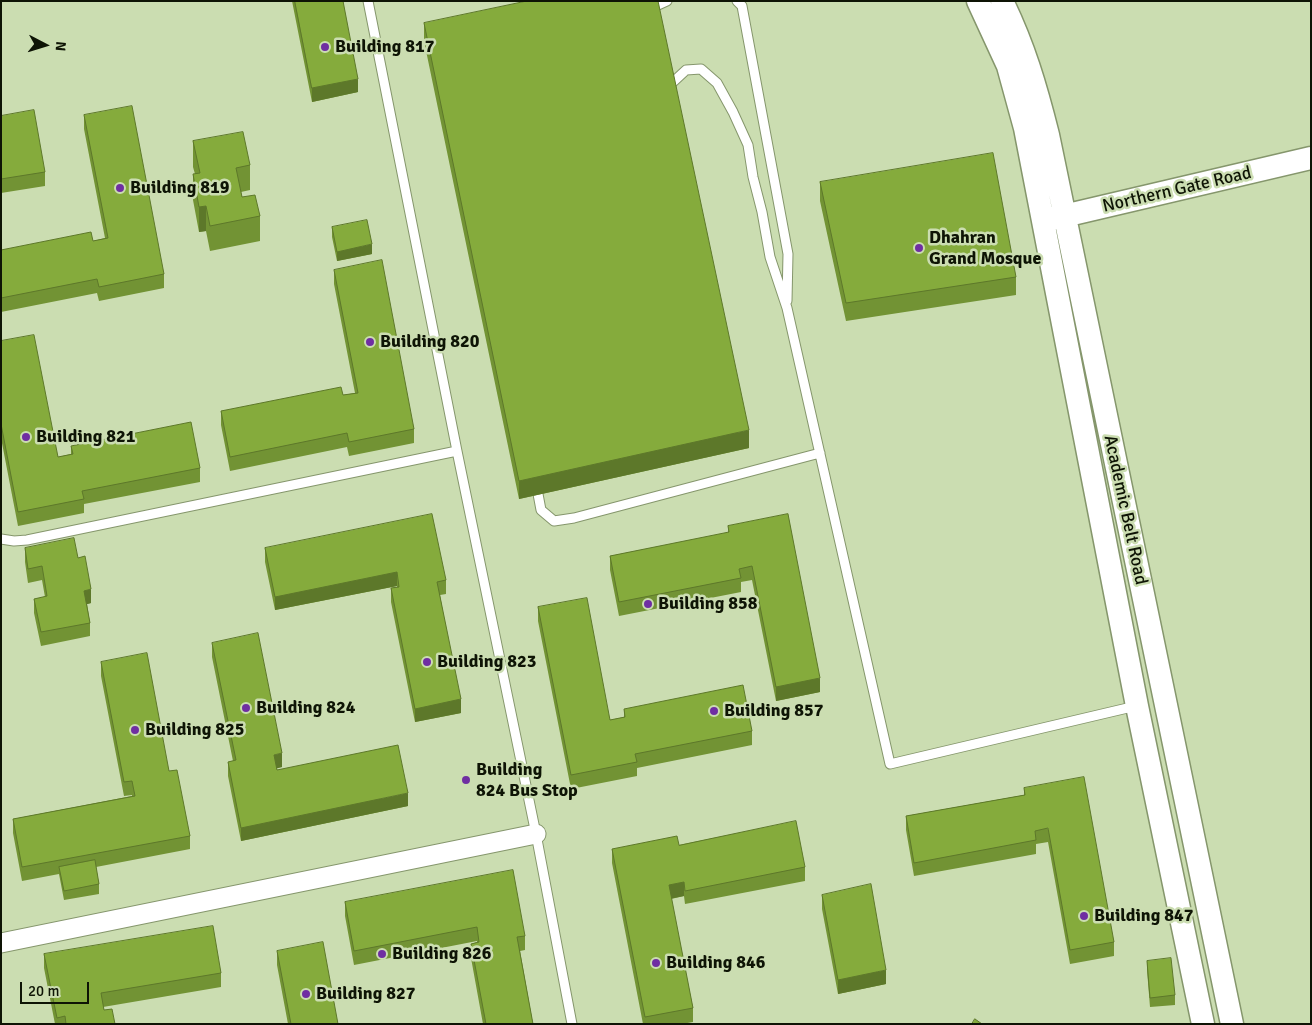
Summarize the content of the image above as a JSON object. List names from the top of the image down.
{
  "streets": {
    "street": ["Northern Gate Road", "Academic Belt Road"]
  },
  "crossings": [
    ["Northern Gate Road", "Academic Belt Road"]
  ],
  "places": [
    "Building 817",
    "Building 819",
    "Dhahran Grand Mosque",
    "Building 820",
    "Building 821",
    "Building 858",
    "Building 823",
    "Building 824",
    "Building 857",
    "Building 825",
    "Building 824 Bus Stop",
    "Building 847",
    "Building 826",
    "Building 846",
    "Building 827"
  ],
  "scale_bar": "20 m",
  "north": "right"
}
